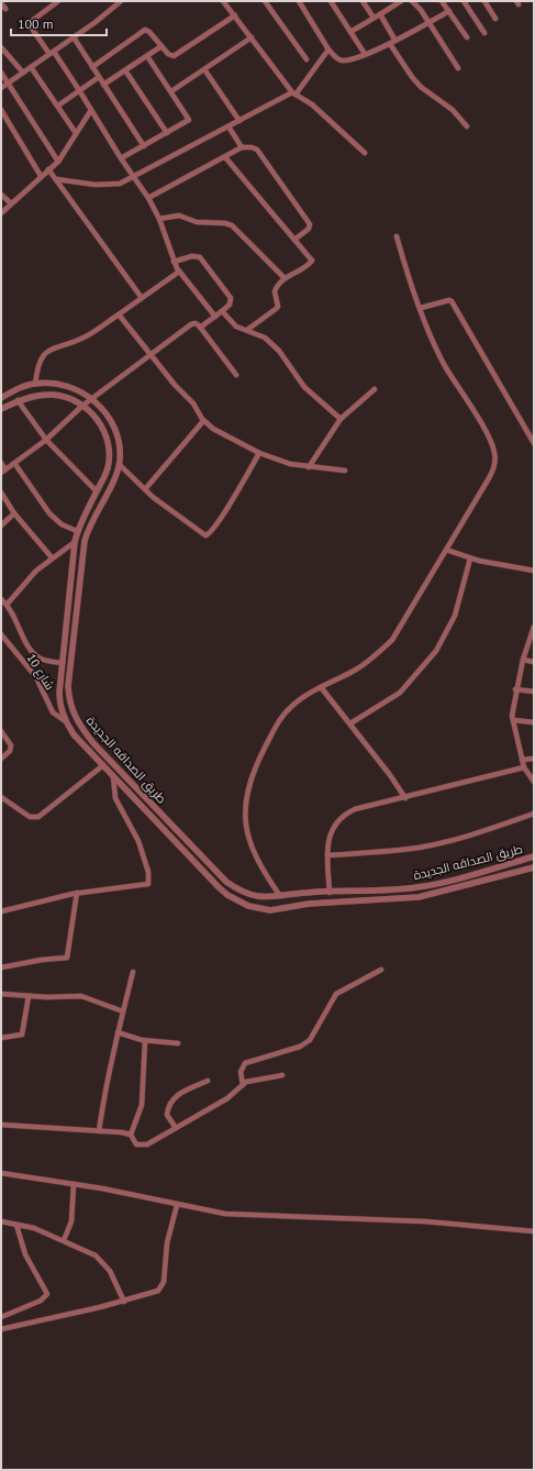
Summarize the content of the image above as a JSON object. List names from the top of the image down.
{
  "streets": {
    "street": ["شارع 10", "طريق الصداقه الجديدة"]
  },
  "crossings": [
    ["شارع 10", "طريق الصداقه الجديدة"]
  ],
  "scale_bar": "100 m"
}
